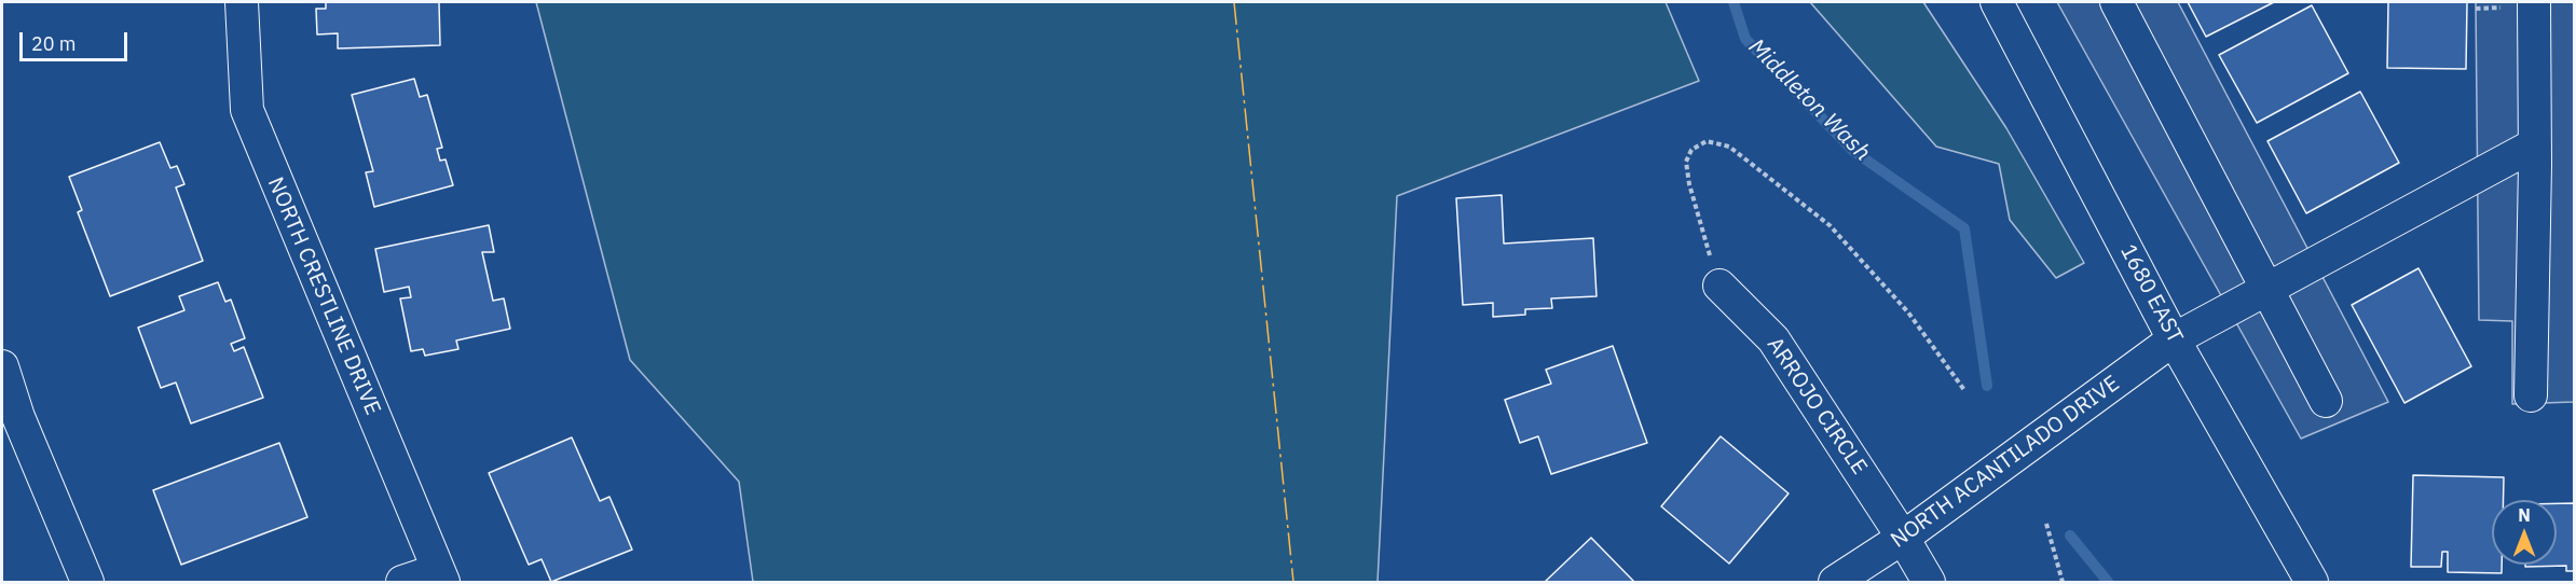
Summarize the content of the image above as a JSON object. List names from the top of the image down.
{
  "streets": {
    "street": [
      "1680 EAST",
      "NORTH CRESTLINE DRIVE",
      "ARROJO CIRCLE",
      "NORTH ACANTILADO DRIVE"
    ]
  },
  "crossings": [
    ["1680 EAST", "NORTH ACANTILADO DRIVE"],
    ["ARROJO CIRCLE", "NORTH ACANTILADO DRIVE"]
  ],
  "water": ["Middleton Wash"],
  "scale_bar": "20 m",
  "north": "top"
}
